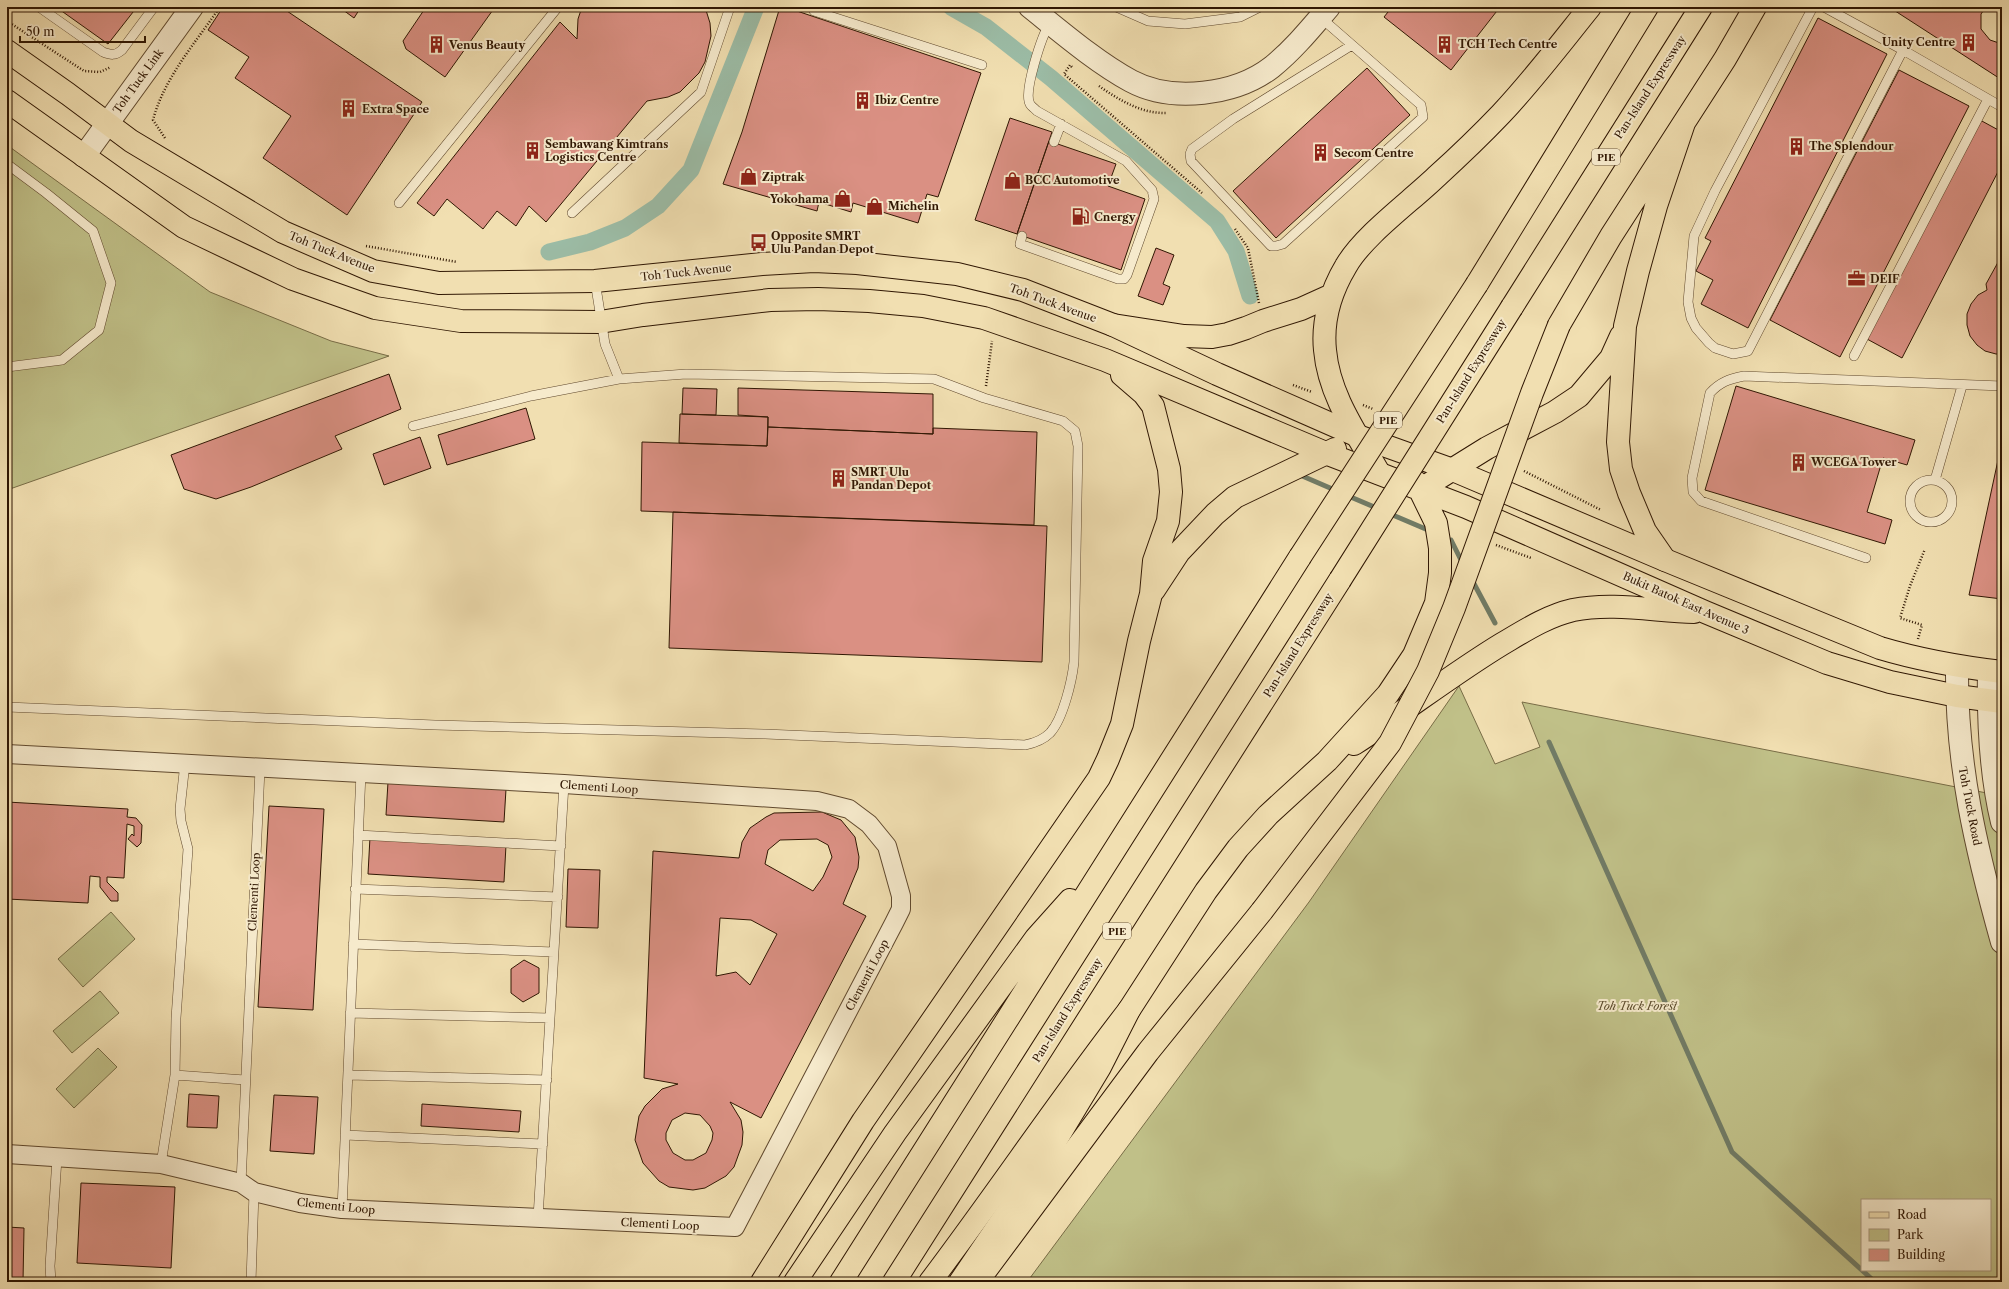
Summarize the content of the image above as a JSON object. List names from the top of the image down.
{
  "streets": {
    "main road": [
      "Pan-Island Expressway",
      "PIE",
      "Toh Tuck Avenue",
      "Bukit Batok East Avenue 3"
    ],
    "street": ["Toh Tuck Link", "Clementi Loop", "Toh Tuck Road"]
  },
  "crossings": [
    ["Toh Tuck Link", "Toh Tuck Avenue"],
    ["Bukit Batok East Avenue 3", "Toh Tuck Road"]
  ],
  "parks": ["Toh Tuck Forest"],
  "places": {
    "building": [
      "Unity Centre",
      "TCH Tech Centre",
      "Venus Beauty",
      "Ibiz Centre",
      "Extra Space",
      "The Splendour",
      "Sembawang Kimtrans Logistics Centre",
      "Secom Centre",
      "WCEGA Tower",
      "SMRT Ulu Pandan Depot"
    ],
    "shop": [
      "Ziptrak",
      "BCC Automotive",
      "Yokohama",
      "Michelin"
    ],
    "fuel station": ["Cnergy"],
    "bus stop": ["Opposite SMRT Ulu Pandan Depot"],
    "office": ["DEIF"]
  },
  "legend": ["Road", "Park", "Building"],
  "scale_bar": "50 m"
}
